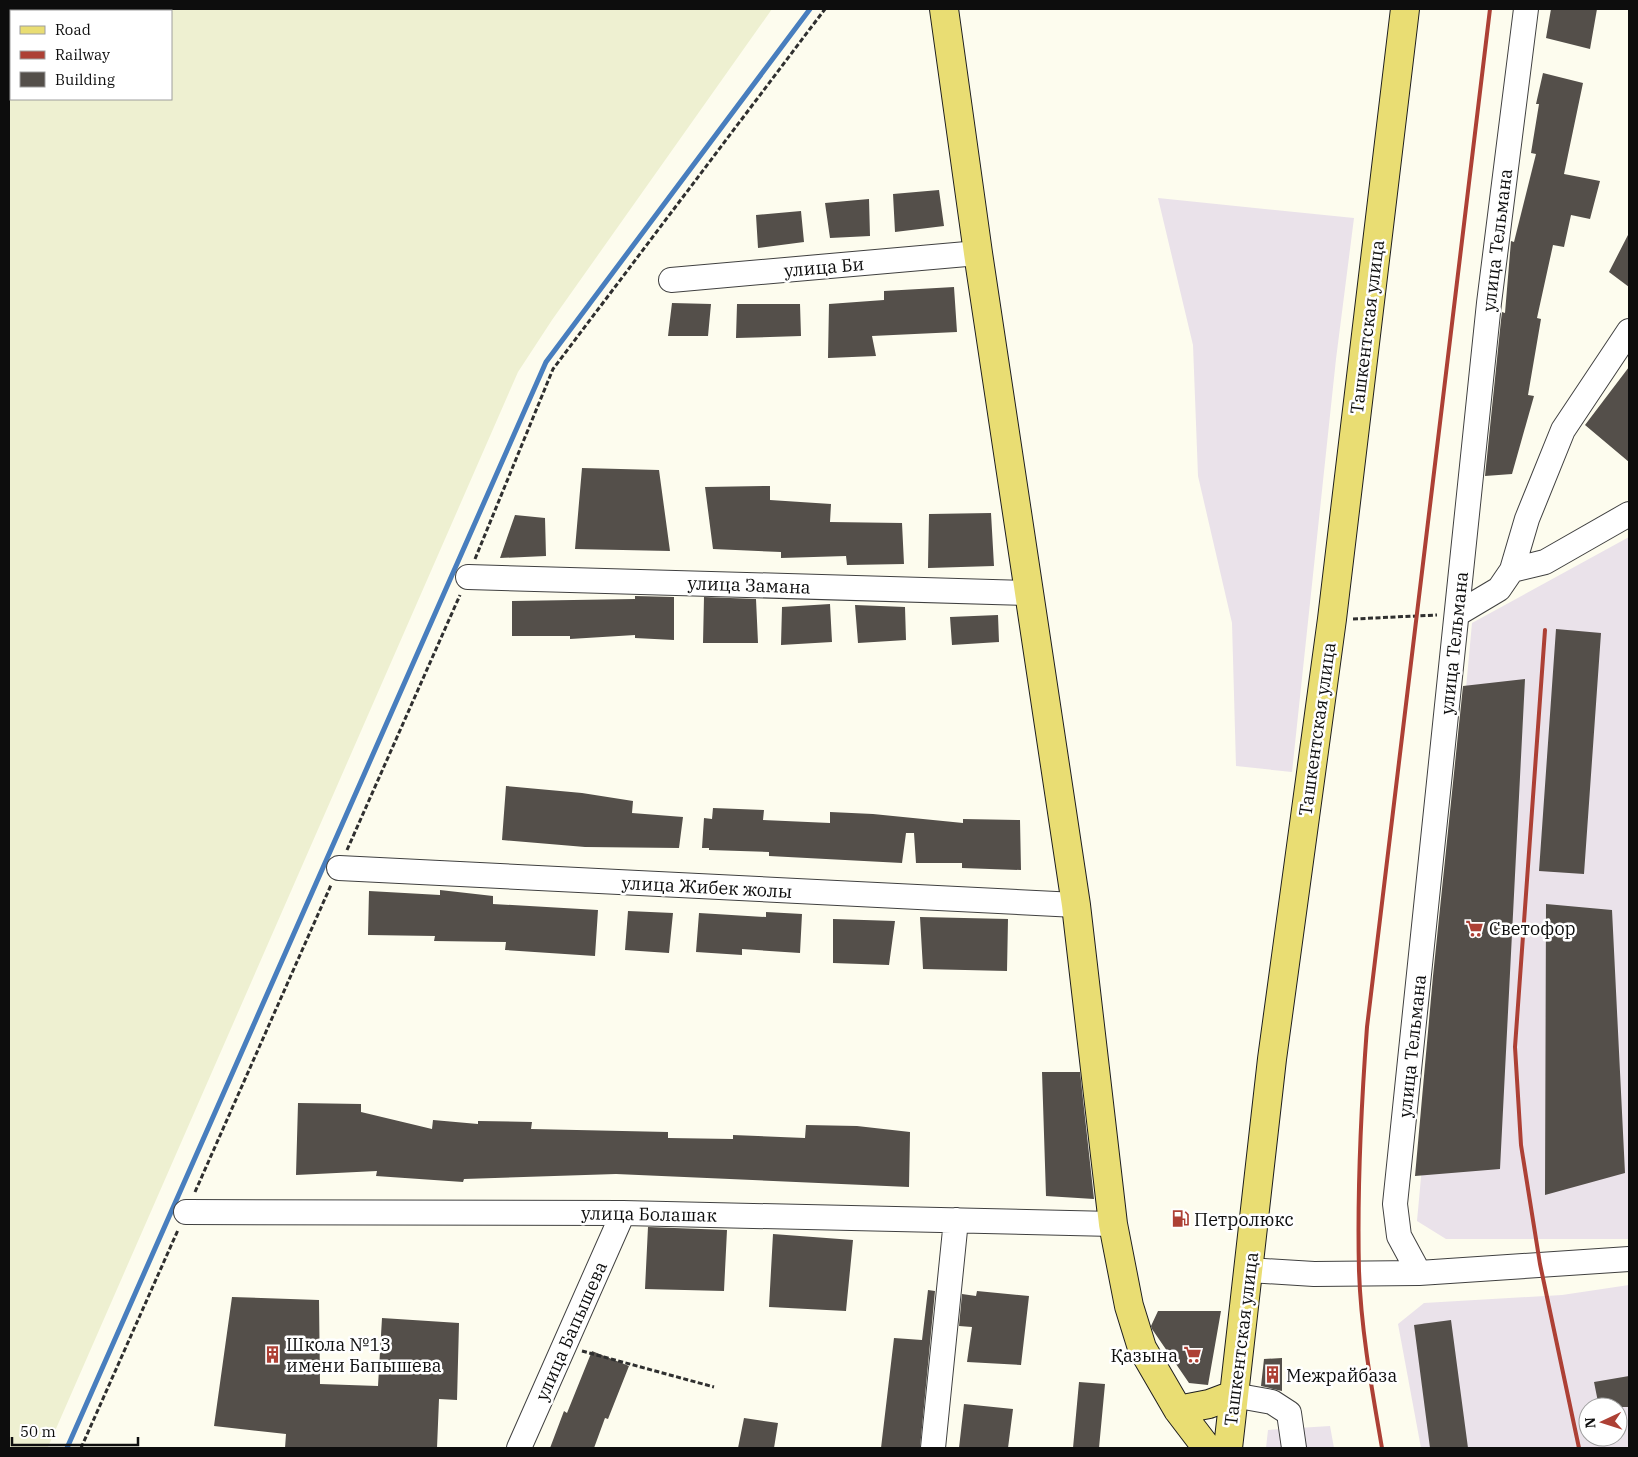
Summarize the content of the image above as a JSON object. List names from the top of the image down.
{
  "streets": {
    "main road": ["Ташкентская улица"],
    "street": [
      "улица Тельмана",
      "улица Би",
      "улица Замана",
      "улица Жибек жолы",
      "улица Болашак",
      "улица Бапышева"
    ]
  },
  "crossings": [
    ["улица Болашак", "улица Бапышева"]
  ],
  "places": {
    "supermarket": ["Светофор", "Қазына"],
    "fuel station": ["Петролюкс"],
    "building": ["Школа №13 имени Бапышева", "Межрайбаза"]
  },
  "legend": ["Road", "Railway", "Building"],
  "scale_bar": "50 m",
  "north": "left"
}
